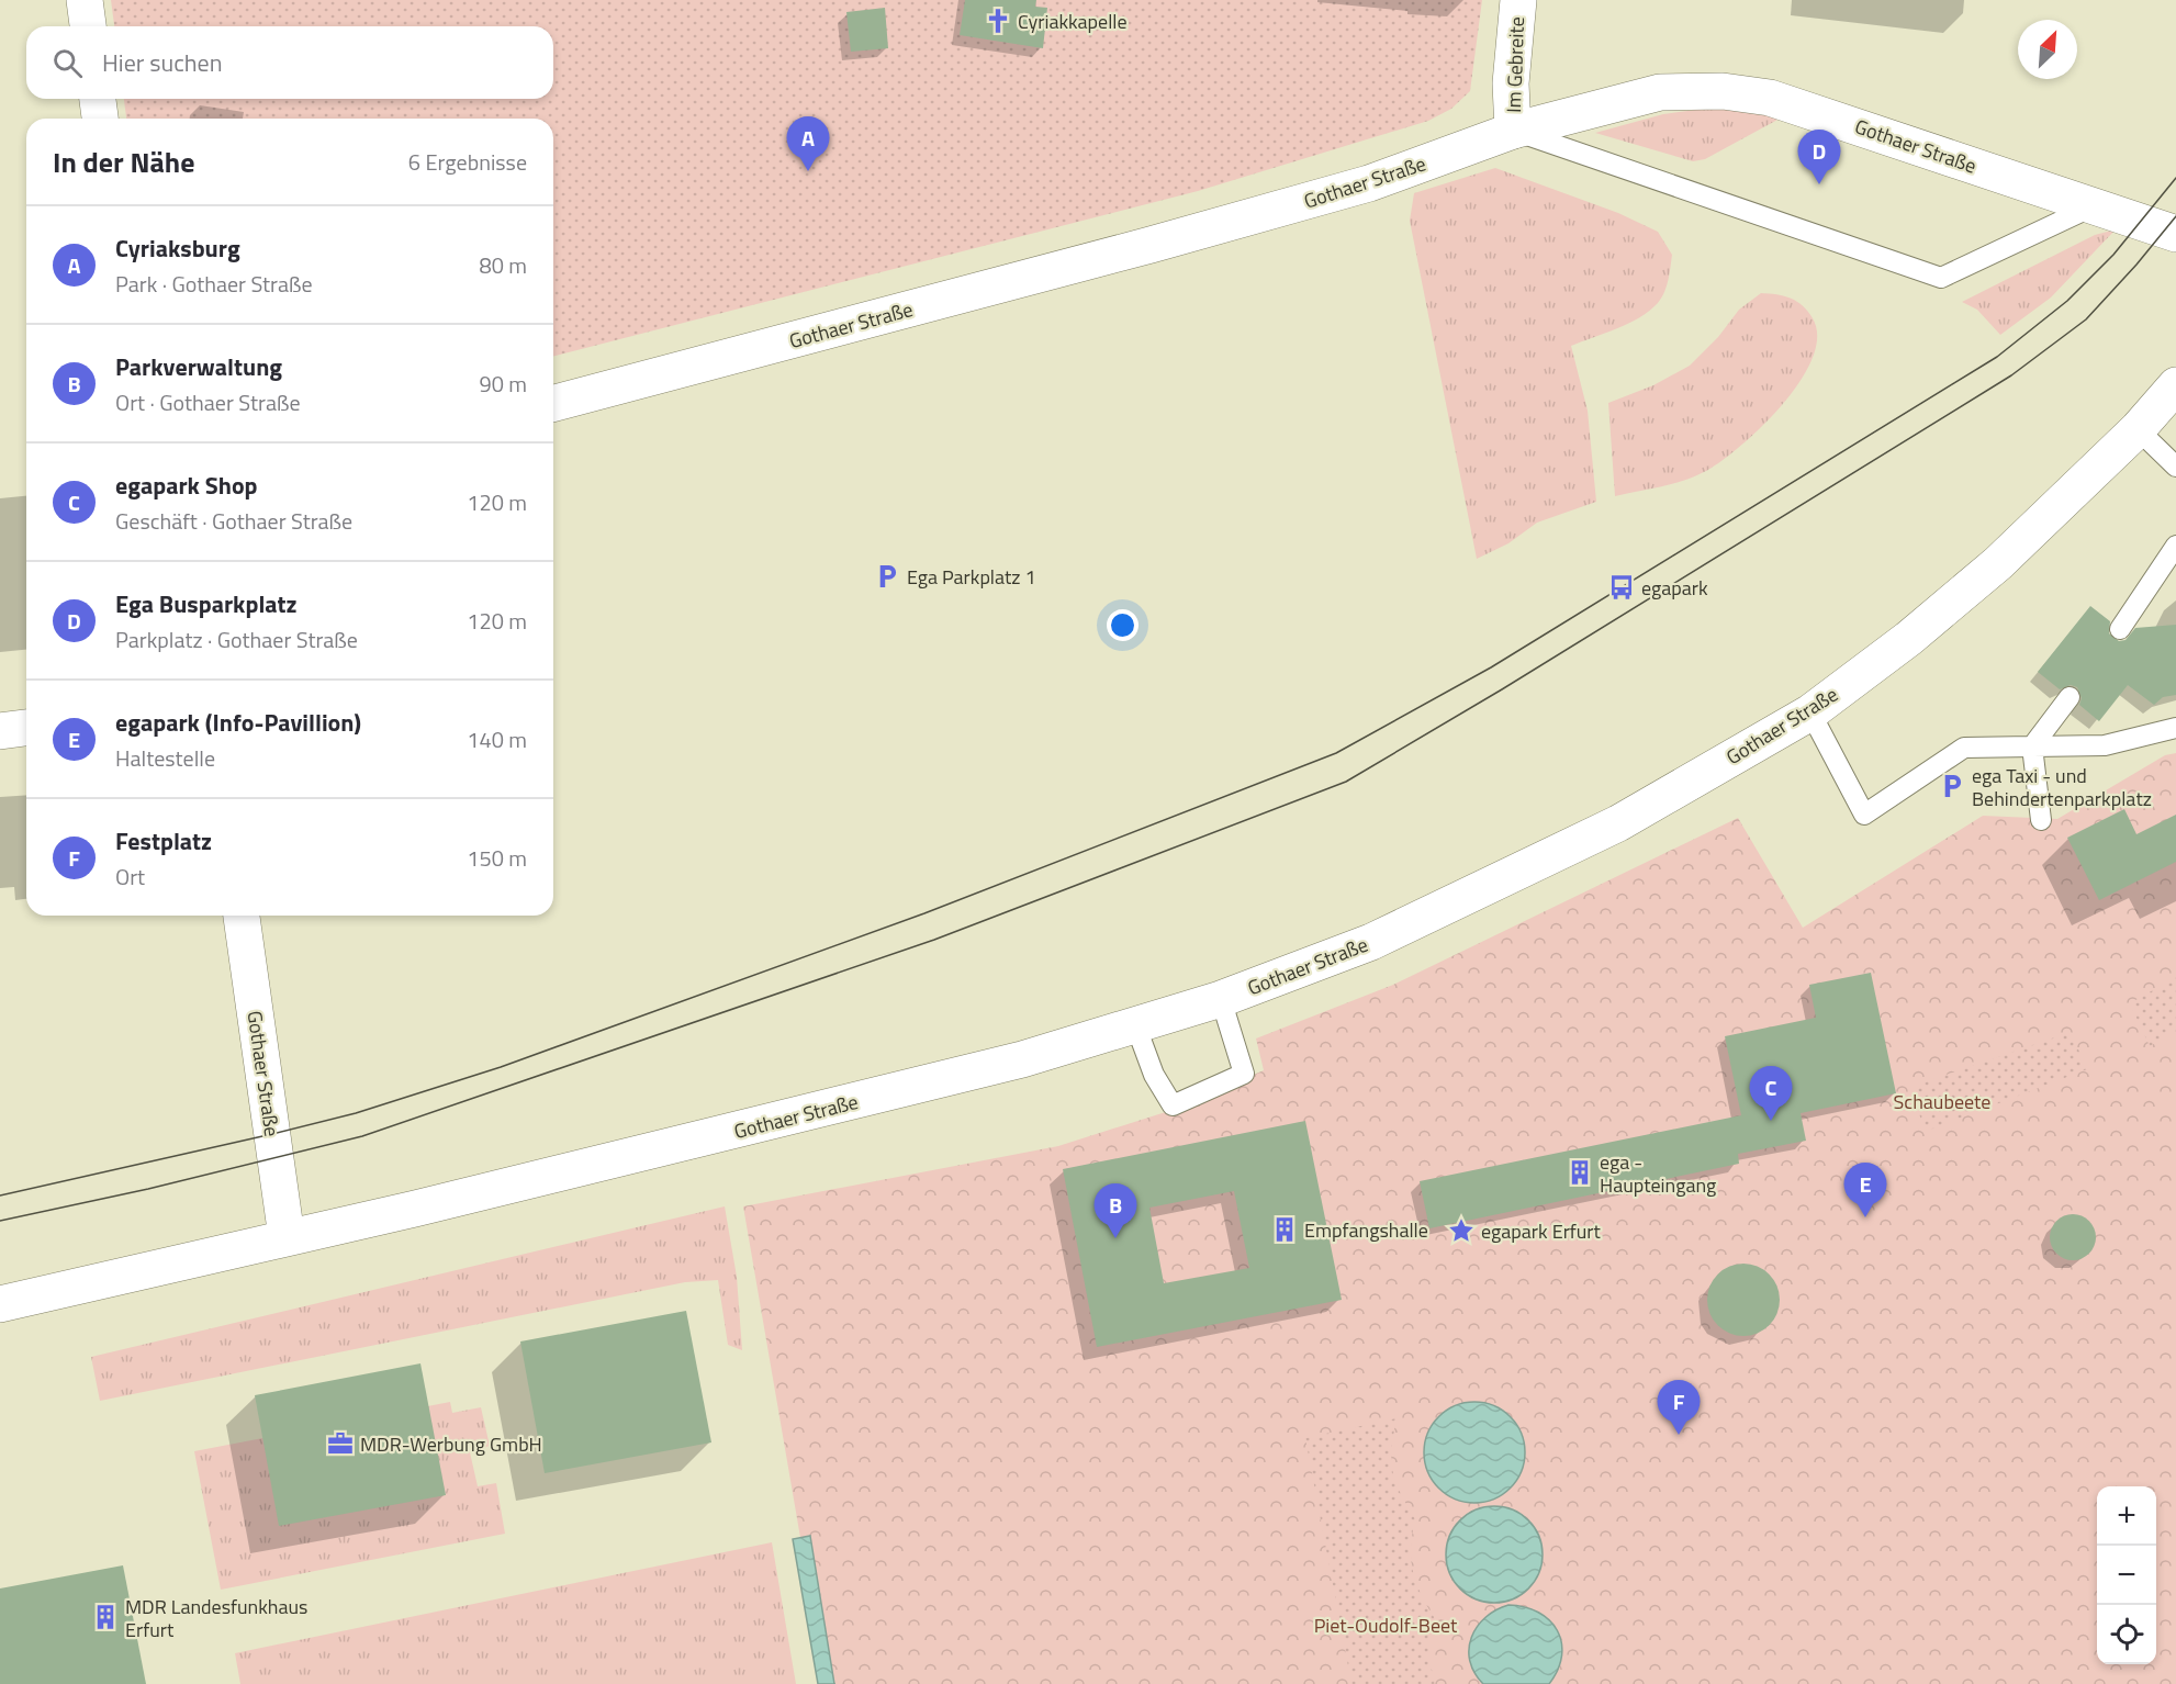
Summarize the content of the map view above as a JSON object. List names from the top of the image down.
{
  "streets": {
    "main road": ["Im Gebreite", "Gothaer Straße"]
  },
  "crossings": [
    ["Im Gebreite", "Gothaer Straße"]
  ],
  "parks": ["Schaubeete", "Piet-Oudolf-Beet"],
  "places": {
    "church": ["Cyriakkapelle"],
    "parking": ["Ega Parkplatz 1", "ega Taxi - und Behindertenparkplatz"],
    "bus stop": ["egapark"],
    "building": ["ega - Haupteingang", "Empfangshalle", "MDR Landesfunkhaus Erfurt"],
    "place": ["egapark Erfurt"],
    "office": ["MDR-Werbung GmbH"]
  },
  "north": "top right",
  "page": {
    "search": "Hier suchen",
    "pins": [
      "A",
      "D",
      "C",
      "E",
      "B",
      "F"
    ],
    "heading": ["In der Nähe", "6 Ergebnisse"],
    "list": [
      {
        "mark": "A",
        "name": "Cyriaksburg",
        "note": "Park · Gothaer Straße",
        "value": "80 m"
      },
      {
        "mark": "B",
        "name": "Parkverwaltung",
        "note": "Ort · Gothaer Straße",
        "value": "90 m"
      },
      {
        "mark": "C",
        "name": "egapark Shop",
        "note": "Geschäft · Gothaer Straße",
        "value": "120 m"
      },
      {
        "mark": "D",
        "name": "Ega Busparkplatz",
        "note": "Parkplatz · Gothaer Straße",
        "value": "120 m"
      },
      {
        "mark": "E",
        "name": "egapark (Info-Pavillion)",
        "note": "Haltestelle",
        "value": "140 m"
      },
      {
        "mark": "F",
        "name": "Festplatz",
        "note": "Ort",
        "value": "150 m"
      }
    ],
    "map_buttons": ["+", "−"]
  }
}
